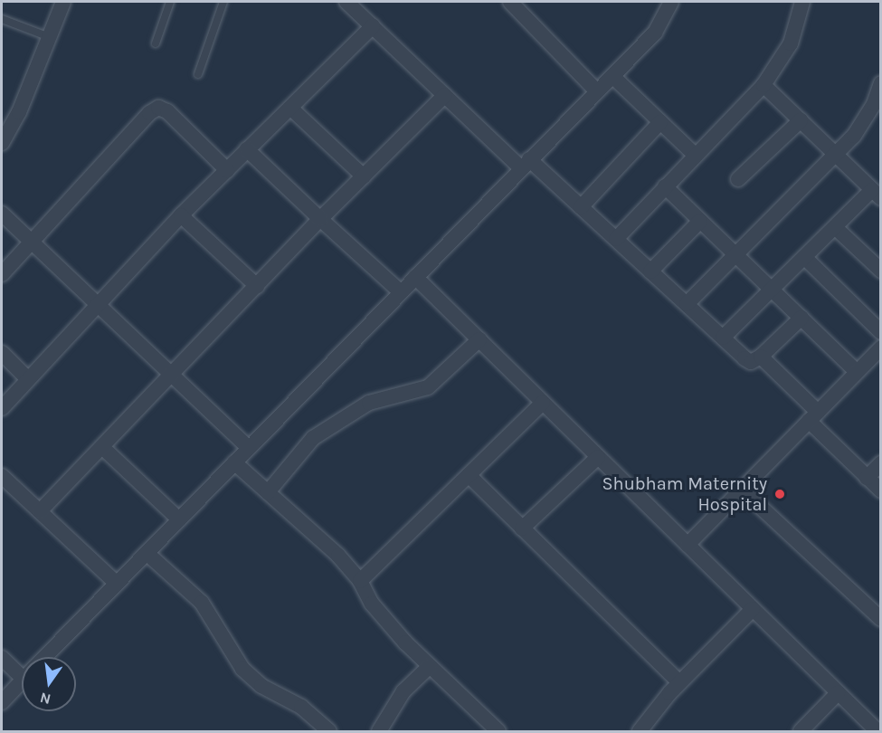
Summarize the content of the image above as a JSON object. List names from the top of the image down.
{
  "places": ["Shubham Maternity Hospital"],
  "north": "bottom"
}
